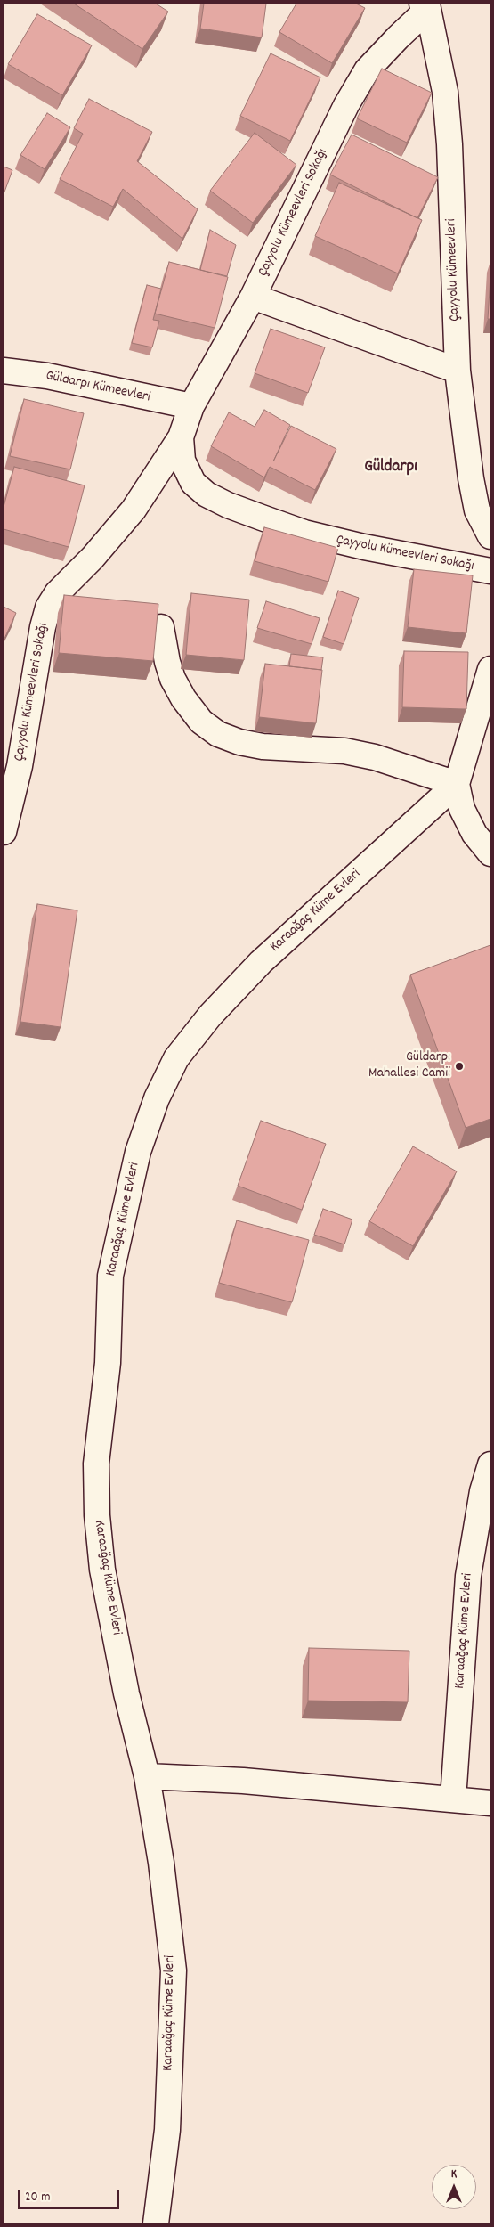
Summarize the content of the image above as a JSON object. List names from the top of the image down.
{
  "streets": {
    "street": [
      "Çayyolu Kümeevleri Sokağı",
      "Çayyolu Kümeevleri",
      "Güldarpı Kümeevleri",
      "Karaağaç Küme Evleri"
    ]
  },
  "crossings": [
    ["Çayyolu Kümeevleri Sokağı", "Çayyolu Kümeevleri"],
    ["Çayyolu Kümeevleri Sokağı", "Güldarpı Kümeevleri"]
  ],
  "districts": ["Güldarpı"],
  "places": ["Güldarpı Mahallesi Camii"],
  "scale_bar": "20 m",
  "north": "top"
}
